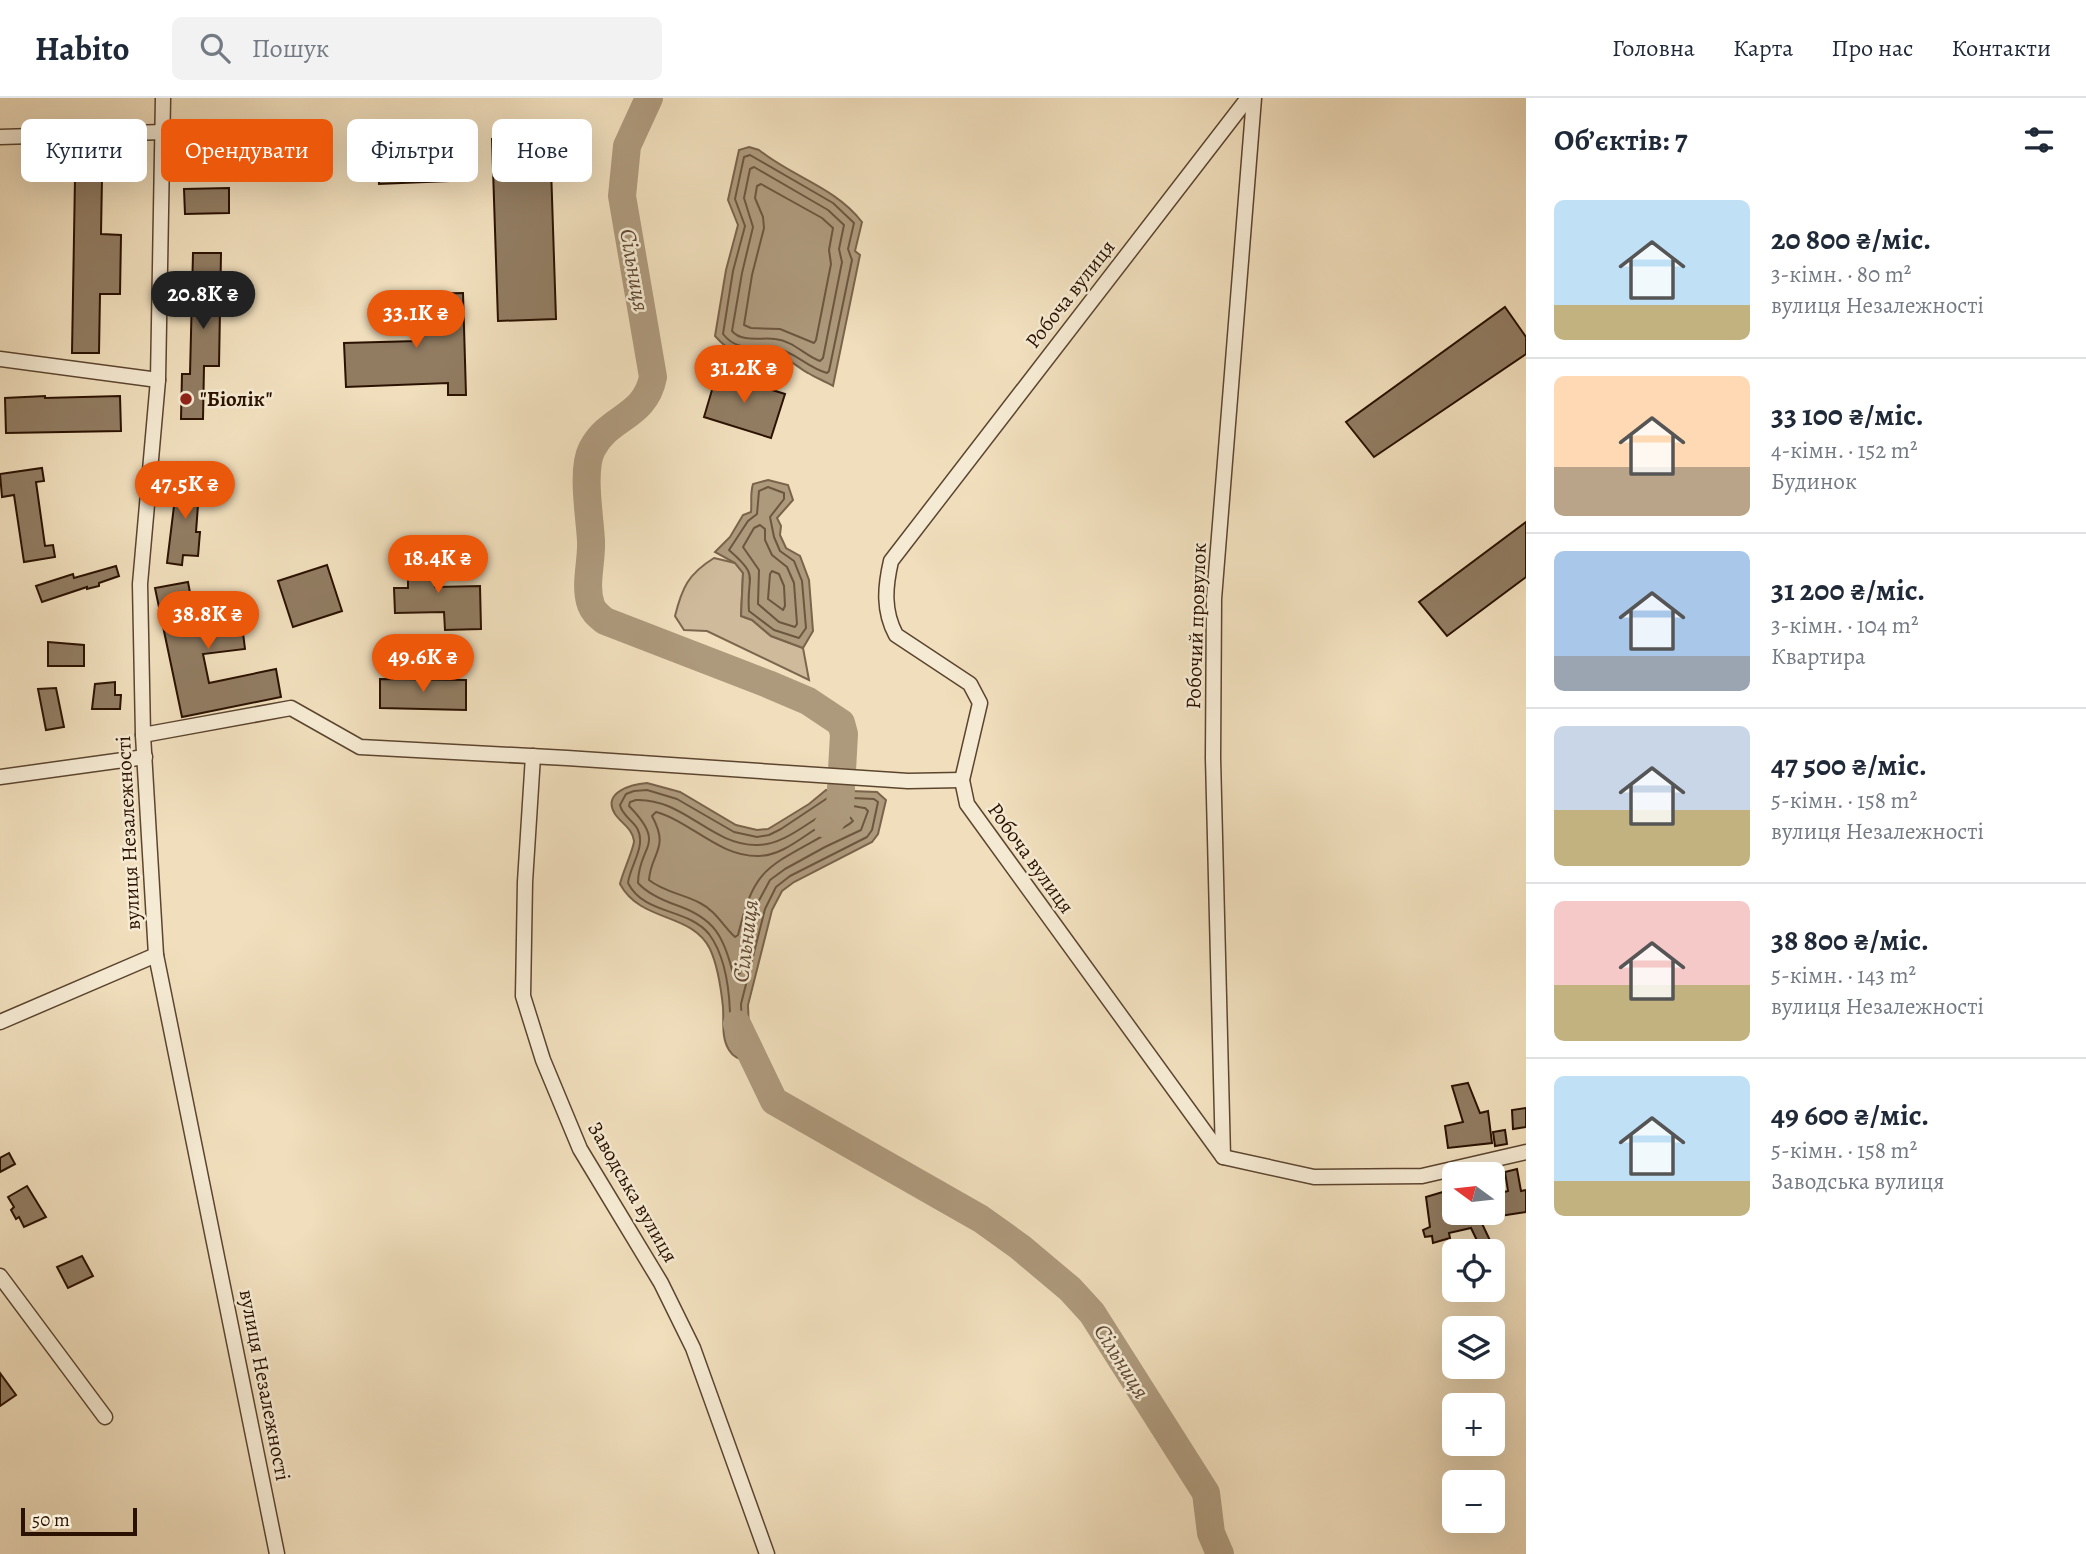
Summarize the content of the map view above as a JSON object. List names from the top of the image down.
{
  "streets": {
    "street": [
      "Робоча вулиця",
      "Робочий провулок",
      "вулиця Незалежності",
      "Заводська вулиця"
    ]
  },
  "crossings": [
    ["Робоча вулиця", "Робочий провулок"]
  ],
  "water": ["Сільниця"],
  "places": ["\"Біолік\""],
  "scale_bar": "50 m",
  "north": "left",
  "page": {
    "header": "Habito",
    "search": "Пошук",
    "nav": [
      "Головна",
      "Карта",
      "Про нас",
      "Контакти"
    ],
    "heading": "Об’єктів: 7",
    "chip": [
      "Купити",
      "Орендувати",
      "Фільтри",
      "Нове"
    ],
    "list": [
      {
        "name": "20 800 ₴/міс.",
        "note": "3-кімн. · 80 m² · вулиця Незалежності"
      },
      {
        "name": "33 100 ₴/міс.",
        "note": "4-кімн. · 152 m² · Будинок"
      },
      {
        "name": "31 200 ₴/міс.",
        "note": "3-кімн. · 104 m² · Квартира"
      },
      {
        "name": "47 500 ₴/міс.",
        "note": "5-кімн. · 158 m² · вулиця Незалежності"
      },
      {
        "name": "38 800 ₴/міс.",
        "note": "5-кімн. · 143 m² · вулиця Незалежності"
      },
      {
        "name": "49 600 ₴/міс.",
        "note": "5-кімн. · 158 m² · Заводська вулиця"
      }
    ],
    "price": [
      "20.8K ₴",
      "33.1K ₴",
      "31.2K ₴",
      "47.5K ₴",
      "18.4K ₴",
      "38.8K ₴",
      "49.6K ₴"
    ],
    "map_buttons": ["+", "−"],
    "scale": "50 m"
  }
}
